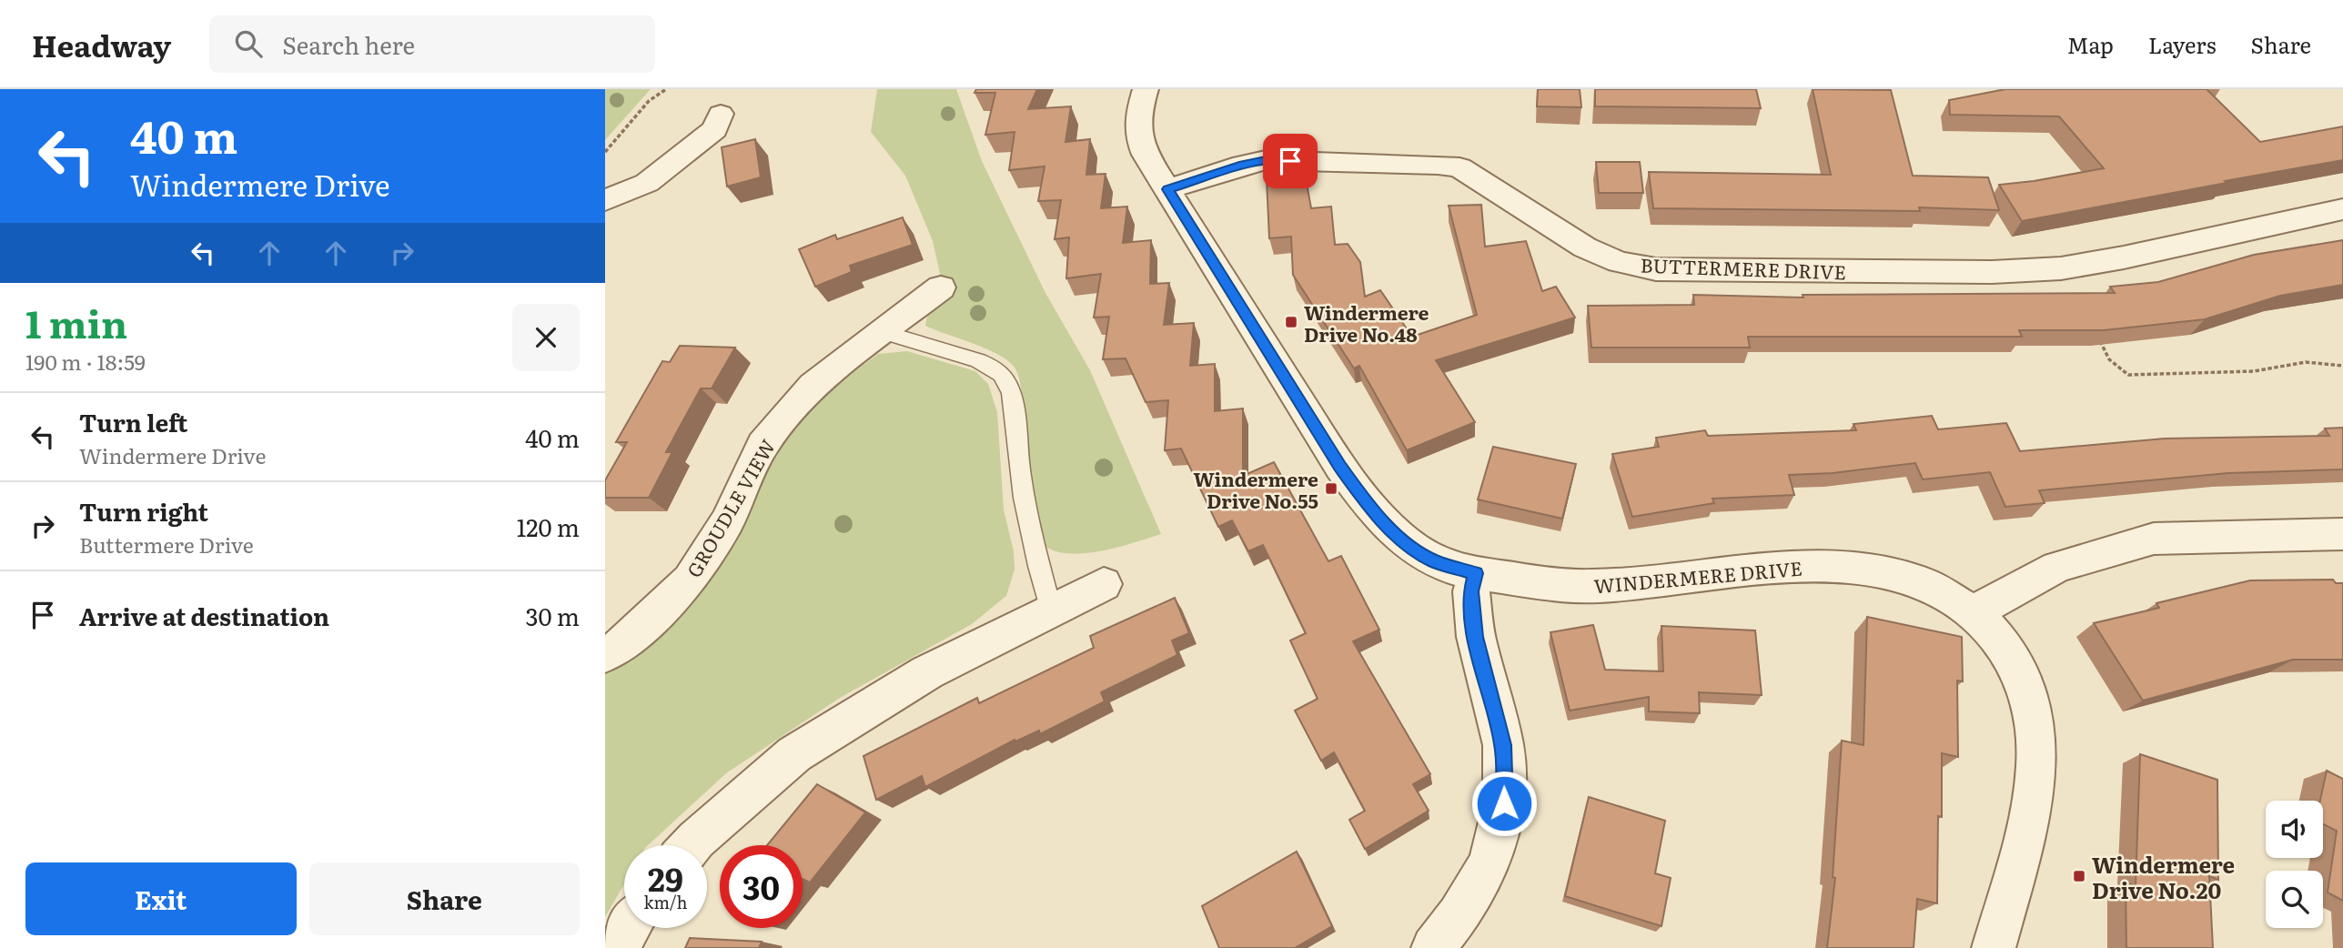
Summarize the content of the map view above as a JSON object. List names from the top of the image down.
{
  "streets": {
    "street": ["BUTTERMERE DRIVE", "GROUDLE VIEW", "WINDERMERE DRIVE"]
  },
  "crossings": [
    ["BUTTERMERE DRIVE", "WINDERMERE DRIVE"]
  ],
  "places": {
    "transit": ["Windermere Drive No.48", "Windermere Drive No.55", "Windermere Drive No.20"]
  },
  "page": {
    "header": "Headway",
    "search": "Search here",
    "nav": ["Map", "Layers", "Share"],
    "turn": ["40 m", "Windermere Drive"],
    "heading": ["1 min", "190 m · 18:59"],
    "list": [
      {
        "name": "Turn left",
        "note": "Windermere Drive",
        "value": "40 m"
      },
      {
        "name": "Turn right",
        "note": "Buttermere Drive",
        "value": "120 m"
      },
      {
        "name": "Arrive at destination",
        "value": "30 m"
      }
    ],
    "speed": "29 km/h",
    "limit": "30",
    "buttons": ["Exit", "Share"]
  }
}
